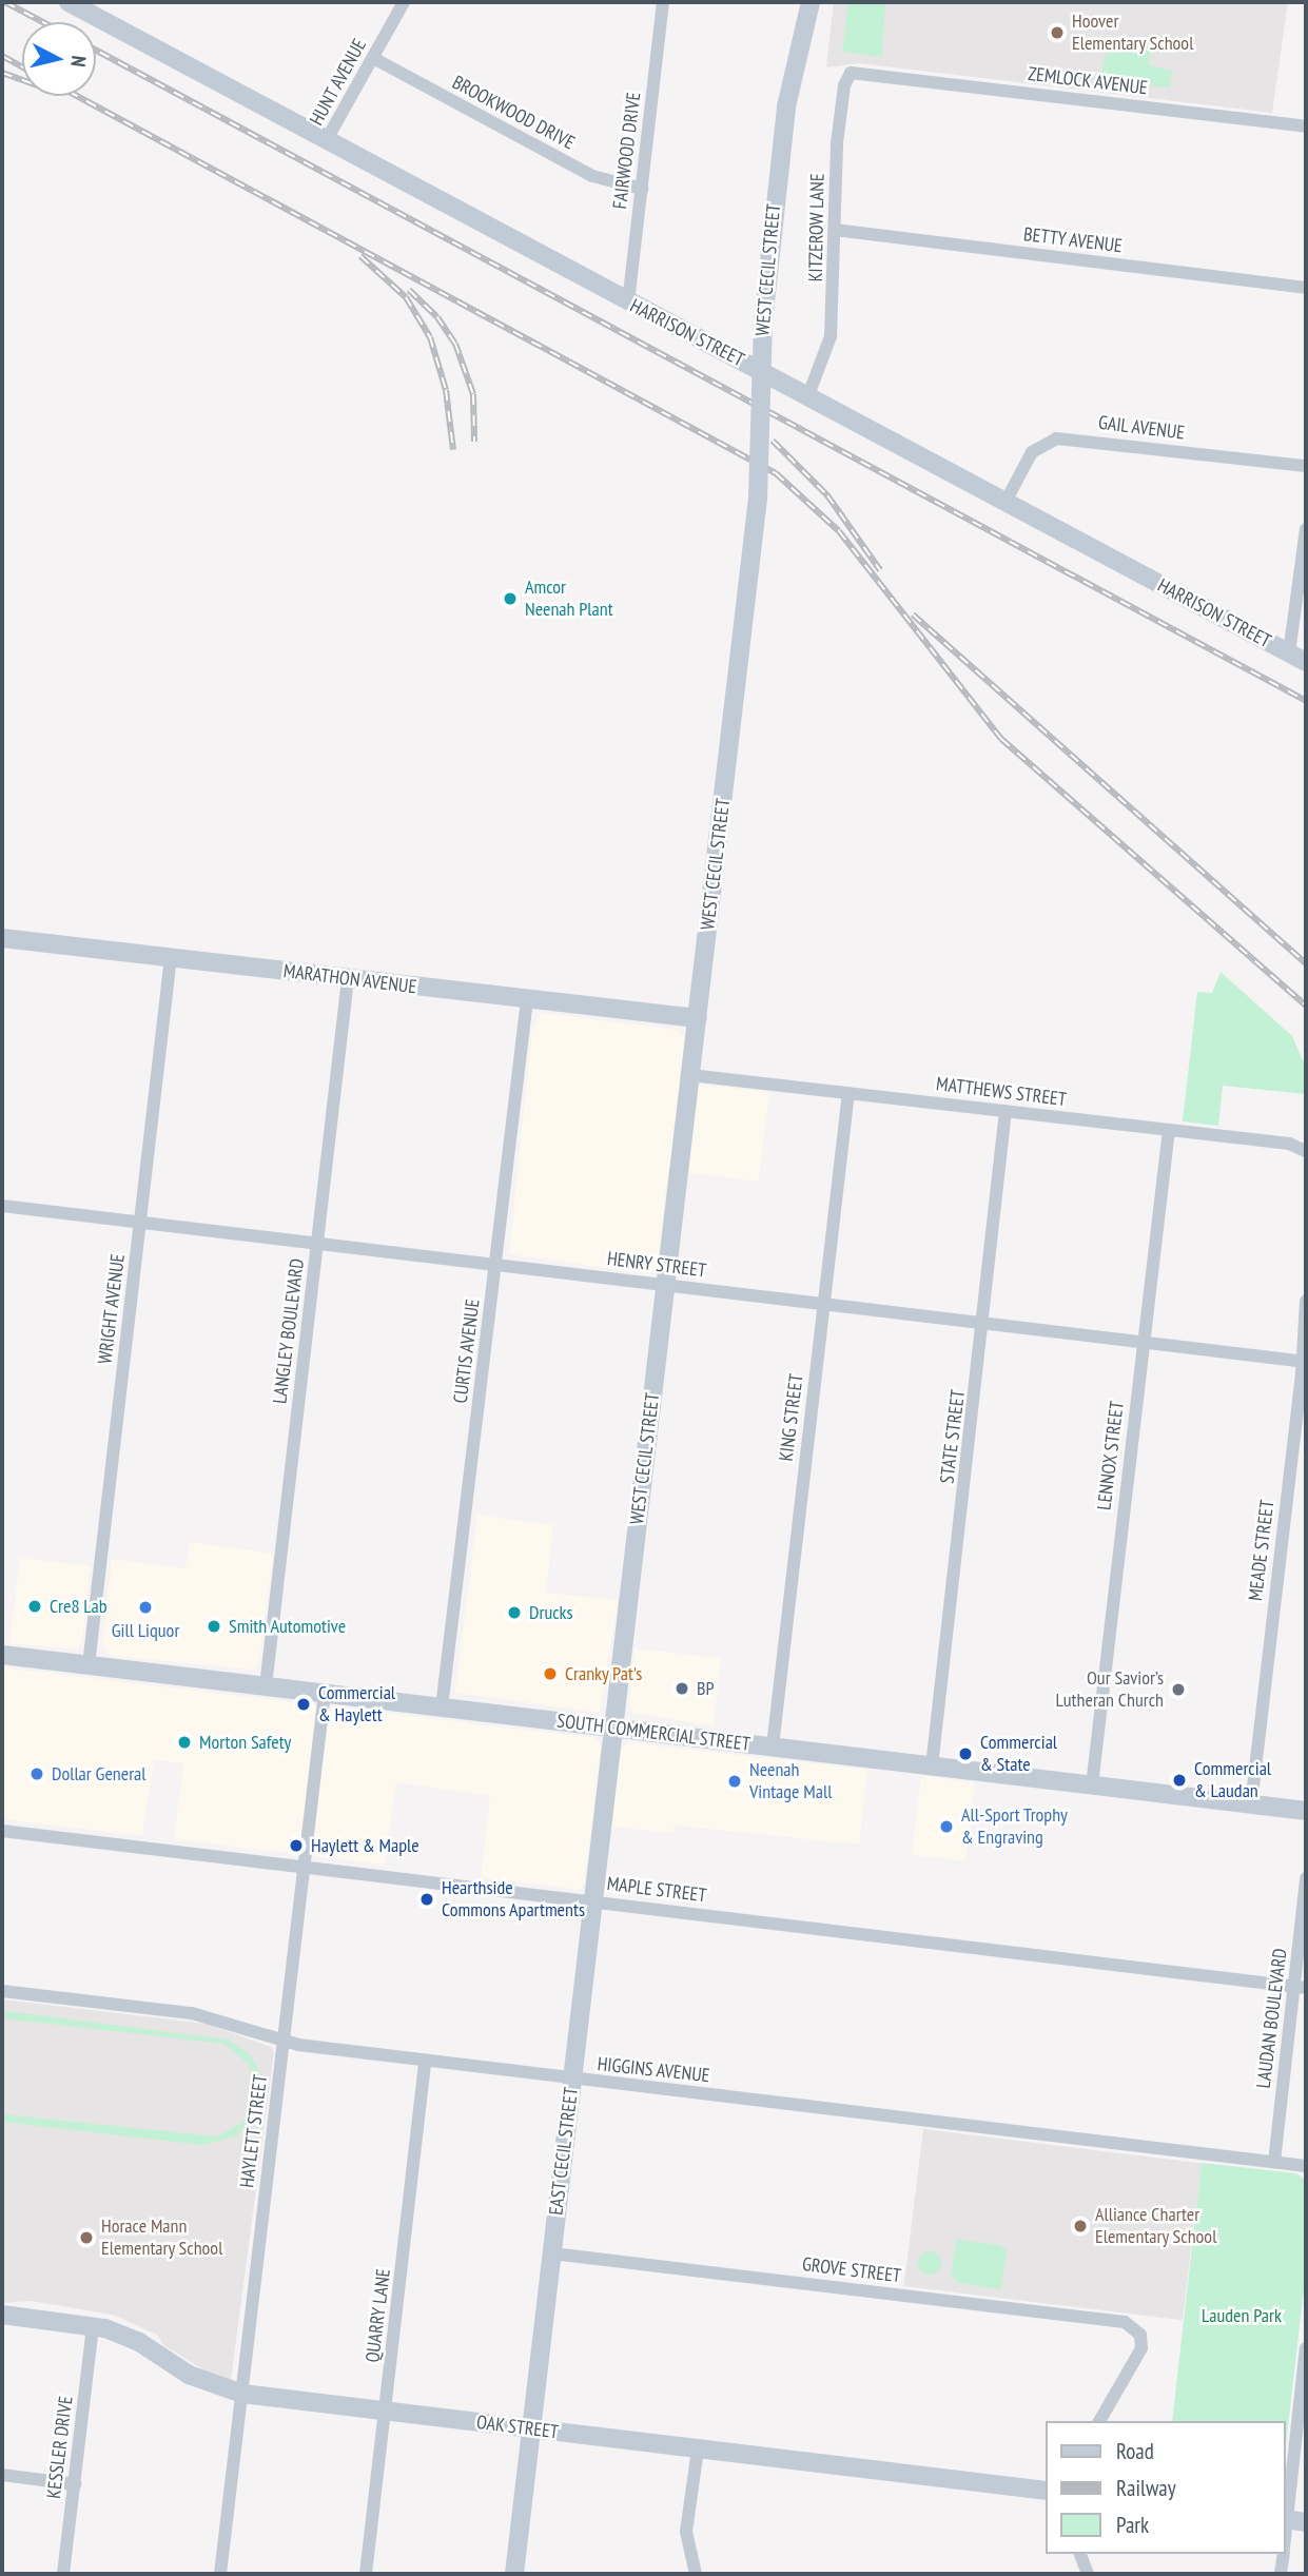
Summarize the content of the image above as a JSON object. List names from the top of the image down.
{
  "streets": {
    "main road": [
      "WEST CECIL STREET",
      "HARRISON STREET",
      "MARATHON AVENUE",
      "SOUTH COMMERCIAL STREET",
      "EAST CECIL STREET",
      "OAK STREET"
    ],
    "street": [
      "ZEMLOCK AVENUE",
      "HUNT AVENUE",
      "BROOKWOOD DRIVE",
      "FAIRWOOD DRIVE",
      "KITZEROW LANE",
      "BETTY AVENUE",
      "GAIL AVENUE",
      "MATTHEWS STREET",
      "HENRY STREET",
      "WRIGHT AVENUE",
      "LANGLEY BOULEVARD",
      "CURTIS AVENUE",
      "KING STREET",
      "STATE STREET",
      "LENNOX STREET",
      "MEADE STREET",
      "MAPLE STREET",
      "LAUDAN BOULEVARD",
      "HIGGINS AVENUE",
      "HAYLETT STREET",
      "GROVE STREET",
      "QUARRY LANE",
      "KESSLER DRIVE"
    ]
  },
  "crossings": [
    ["ZEMLOCK AVENUE", "KITZEROW LANE"],
    ["HUNT AVENUE", "BROOKWOOD DRIVE"],
    ["HUNT AVENUE", "HARRISON STREET"],
    ["BROOKWOOD DRIVE", "FAIRWOOD DRIVE"],
    ["FAIRWOOD DRIVE", "HARRISON STREET"],
    ["KITZEROW LANE", "BETTY AVENUE"],
    ["KITZEROW LANE", "HARRISON STREET"],
    ["WEST CECIL STREET", "MARATHON AVENUE"],
    ["WEST CECIL STREET", "MATTHEWS STREET"],
    ["WEST CECIL STREET", "HENRY STREET"],
    ["WEST CECIL STREET", "SOUTH COMMERCIAL STREET"],
    ["WEST CECIL STREET", "EAST CECIL STREET"],
    ["HARRISON STREET", "GAIL AVENUE"],
    ["MARATHON AVENUE", "WRIGHT AVENUE"],
    ["MARATHON AVENUE", "LANGLEY BOULEVARD"],
    ["MARATHON AVENUE", "CURTIS AVENUE"],
    ["MATTHEWS STREET", "KING STREET"],
    ["MATTHEWS STREET", "STATE STREET"],
    ["MATTHEWS STREET", "LENNOX STREET"],
    ["HENRY STREET", "WRIGHT AVENUE"],
    ["HENRY STREET", "LANGLEY BOULEVARD"],
    ["HENRY STREET", "CURTIS AVENUE"],
    ["HENRY STREET", "KING STREET"],
    ["HENRY STREET", "STATE STREET"],
    ["HENRY STREET", "LENNOX STREET"],
    ["HENRY STREET", "MEADE STREET"],
    ["WRIGHT AVENUE", "SOUTH COMMERCIAL STREET"],
    ["LANGLEY BOULEVARD", "SOUTH COMMERCIAL STREET"],
    ["CURTIS AVENUE", "SOUTH COMMERCIAL STREET"],
    ["KING STREET", "SOUTH COMMERCIAL STREET"],
    ["STATE STREET", "SOUTH COMMERCIAL STREET"],
    ["LENNOX STREET", "SOUTH COMMERCIAL STREET"],
    ["MEADE STREET", "SOUTH COMMERCIAL STREET"],
    ["SOUTH COMMERCIAL STREET", "HAYLETT STREET"],
    ["SOUTH COMMERCIAL STREET", "EAST CECIL STREET"],
    ["MAPLE STREET", "LAUDAN BOULEVARD"],
    ["MAPLE STREET", "HAYLETT STREET"],
    ["MAPLE STREET", "EAST CECIL STREET"],
    ["LAUDAN BOULEVARD", "HIGGINS AVENUE"],
    ["HIGGINS AVENUE", "HAYLETT STREET"],
    ["HIGGINS AVENUE", "EAST CECIL STREET"],
    ["HIGGINS AVENUE", "QUARRY LANE"],
    ["HAYLETT STREET", "OAK STREET"],
    ["EAST CECIL STREET", "GROVE STREET"],
    ["EAST CECIL STREET", "OAK STREET"],
    ["QUARRY LANE", "OAK STREET"],
    ["OAK STREET", "KESSLER DRIVE"]
  ],
  "parks": ["Lauden Park"],
  "places": [
    "Hoover Elementary School",
    "Amcor Neenah Plant",
    "Cre8 Lab",
    "Gill Liquor",
    "Drucks",
    "Smith Automotive",
    "Cranky Pat's",
    "BP",
    "Our Savior’s Lutheran Church",
    "Commercial & Haylett",
    "Morton Safety",
    "Commercial & State",
    "Dollar General",
    "Commercial & Laudan",
    "Neenah Vintage Mall",
    "All-Sport Trophy & Engraving",
    "Haylett & Maple",
    "Hearthside Commons Apartments",
    "Alliance Charter Elementary School",
    "Horace Mann Elementary School"
  ],
  "legend": ["Road", "Railway", "Park"],
  "north": "right"
}
